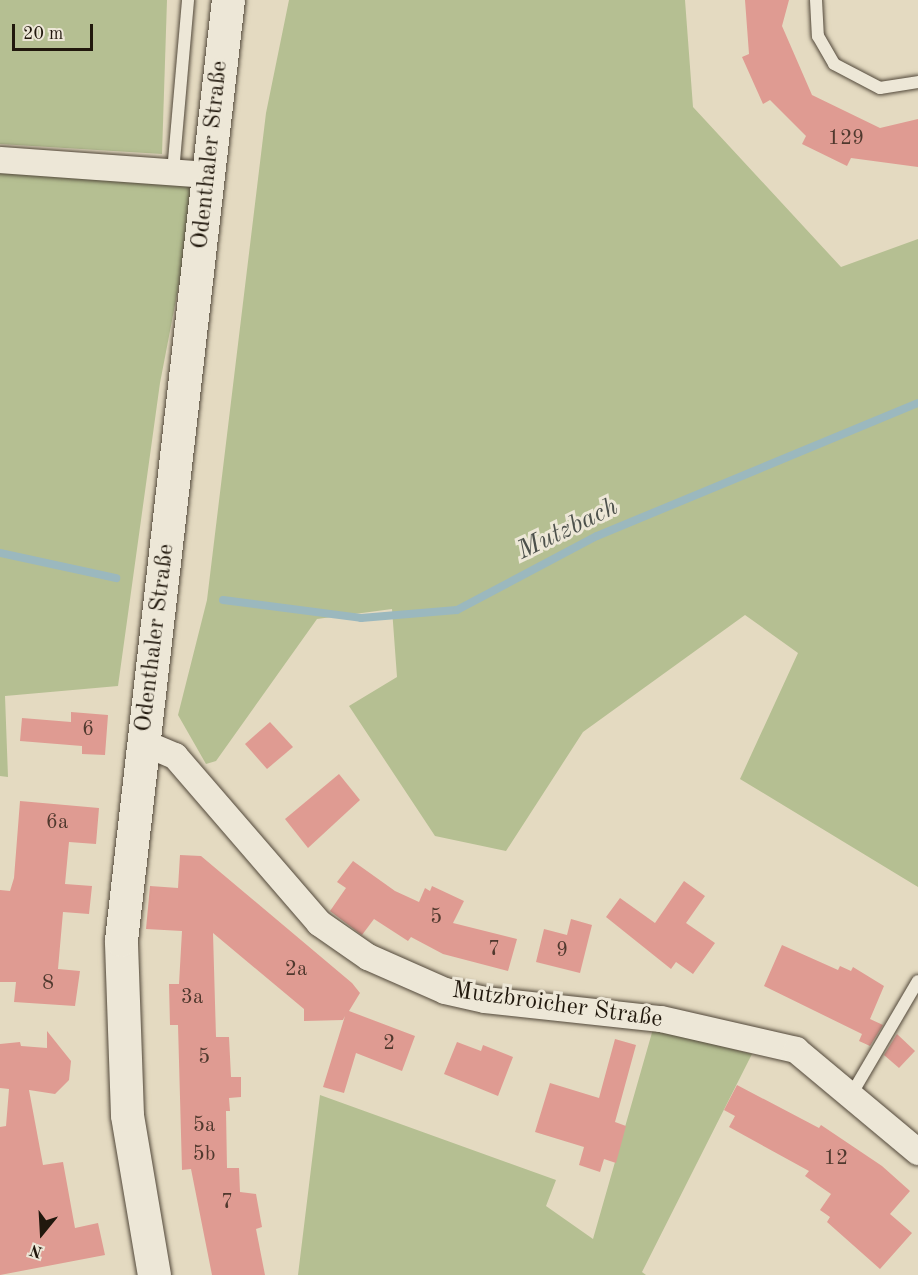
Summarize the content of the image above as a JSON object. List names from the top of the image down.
{
  "streets": {
    "main road": ["Odenthaler Straße"],
    "street": ["Mutzbroicher Straße"]
  },
  "crossings": [
    ["Odenthaler Straße", "Mutzbroicher Straße"]
  ],
  "water": ["Mutzbach"],
  "house_numbers": [
    "129",
    "6",
    "6a",
    "5",
    "7",
    "9",
    "2a",
    "8",
    "3a",
    "2",
    "5",
    "5a",
    "5b",
    "12",
    "7"
  ],
  "scale_bar": "20 m",
  "north": "bottom"
}
